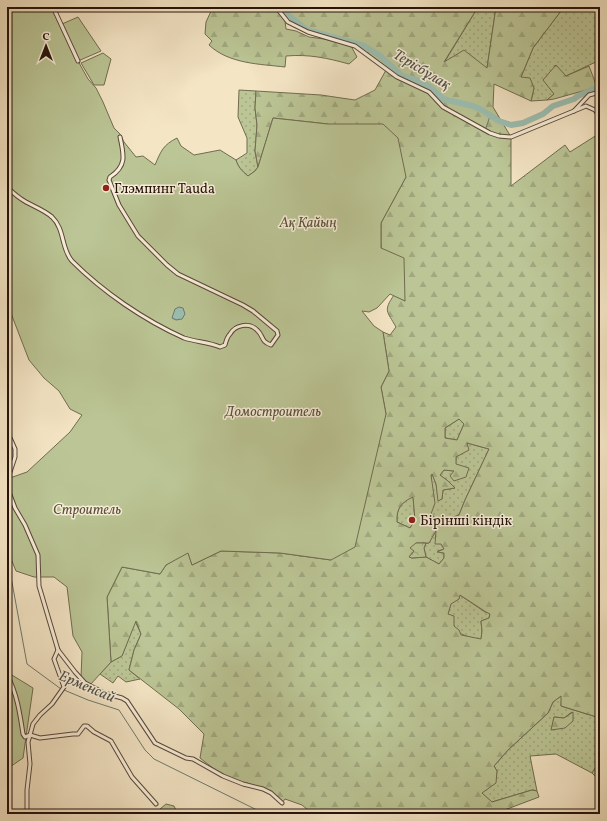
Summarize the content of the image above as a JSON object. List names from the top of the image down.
{
  "water": ["Терісбұлақ", "Ерменсай"],
  "parks": ["Ақ Қайың", "Домостроитель", "Строитель"],
  "places": ["Глэмпинг Tauda", "Бірінші кіндік"],
  "north": "top"
}
